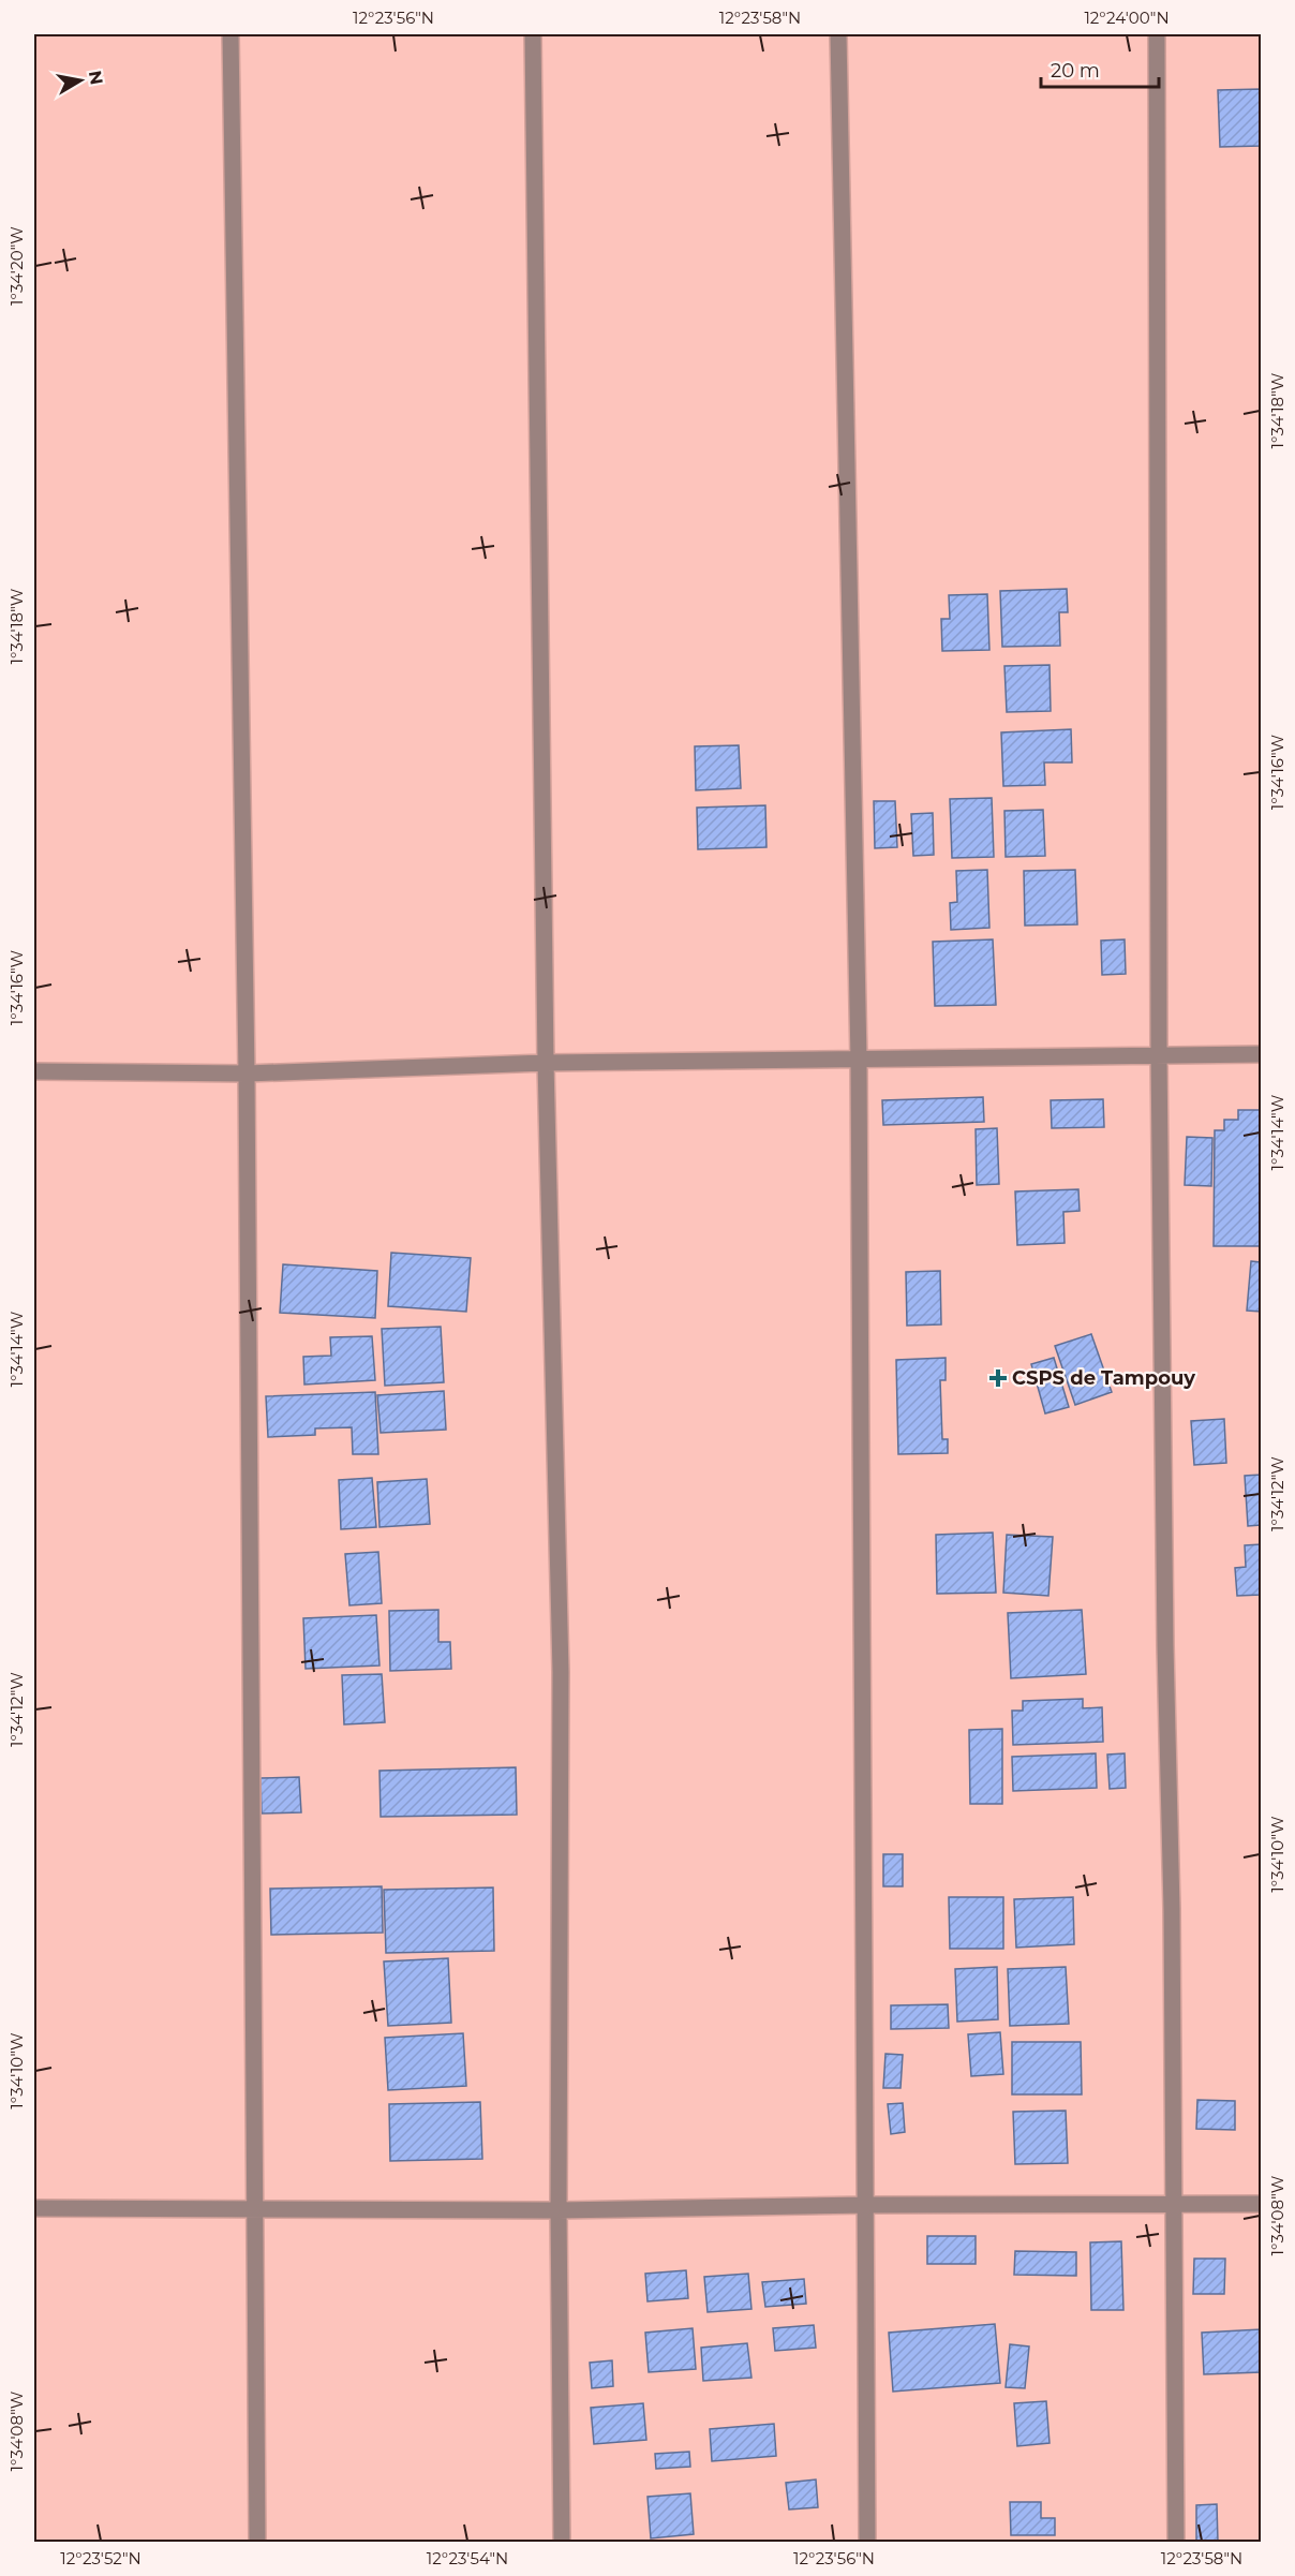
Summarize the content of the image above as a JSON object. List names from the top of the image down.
{
  "places": {
    "health": ["CSPS de Tampouy"]
  },
  "scale_bar": "20 m",
  "north": "right",
  "coordinates": [
    "12°23'56\"N",
    "12°23'58\"N",
    "12°24'00\"N",
    "1°34'20\"W",
    "1°34'18\"W",
    "1°34'16\"W",
    "1°34'14\"W",
    "1°34'12\"W",
    "1°34'10\"W",
    "1°34'08\"W",
    "12°23'52\"N",
    "12°23'54\"N"
  ]
}
